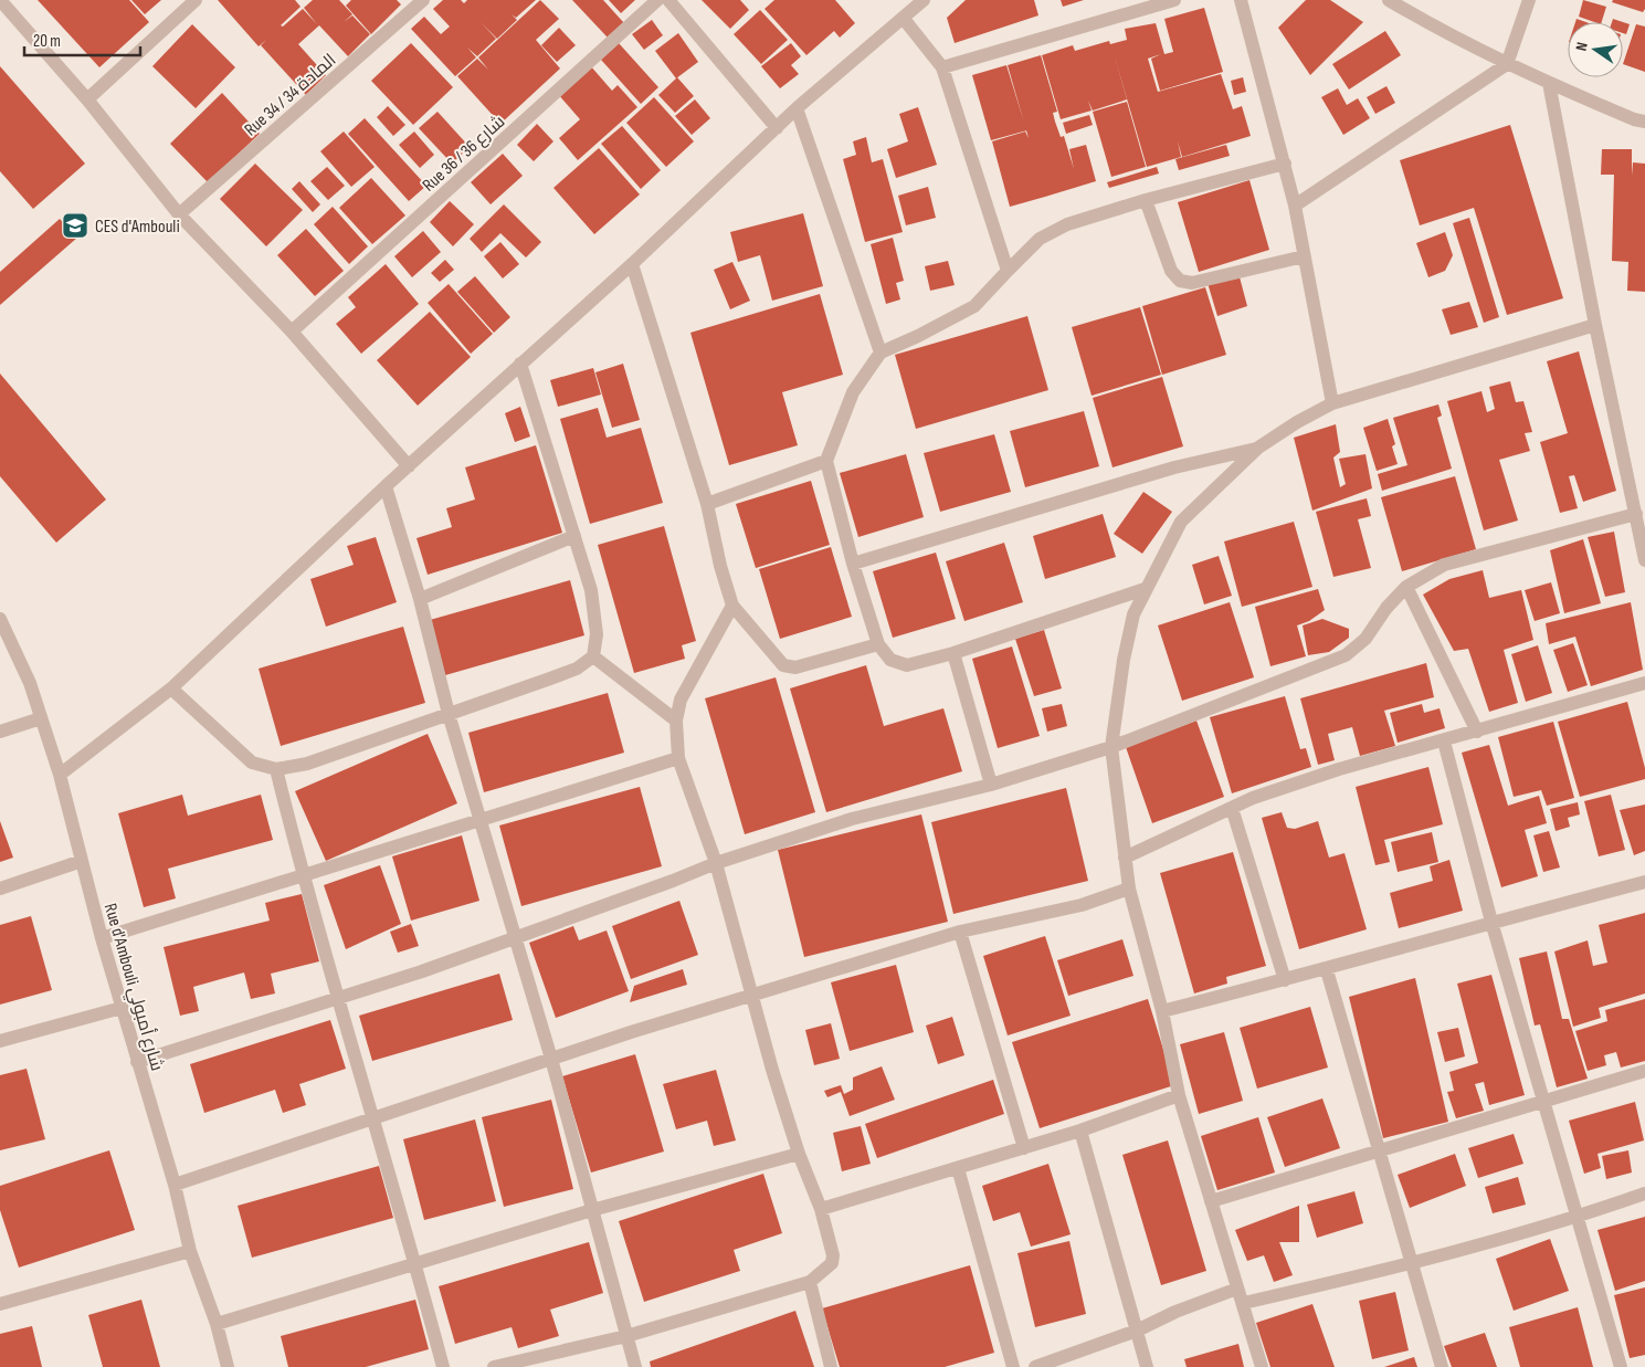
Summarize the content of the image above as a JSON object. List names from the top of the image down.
{
  "streets": {
    "street": ["Rue 34 / المادة 34", "Rue 36 / شارع 36", "Rue d'Ambouli شارع أمبولي"]
  },
  "places": {
    "school or university": ["CES d'Ambouli"]
  },
  "scale_bar": "20 m",
  "north": "left"
}
